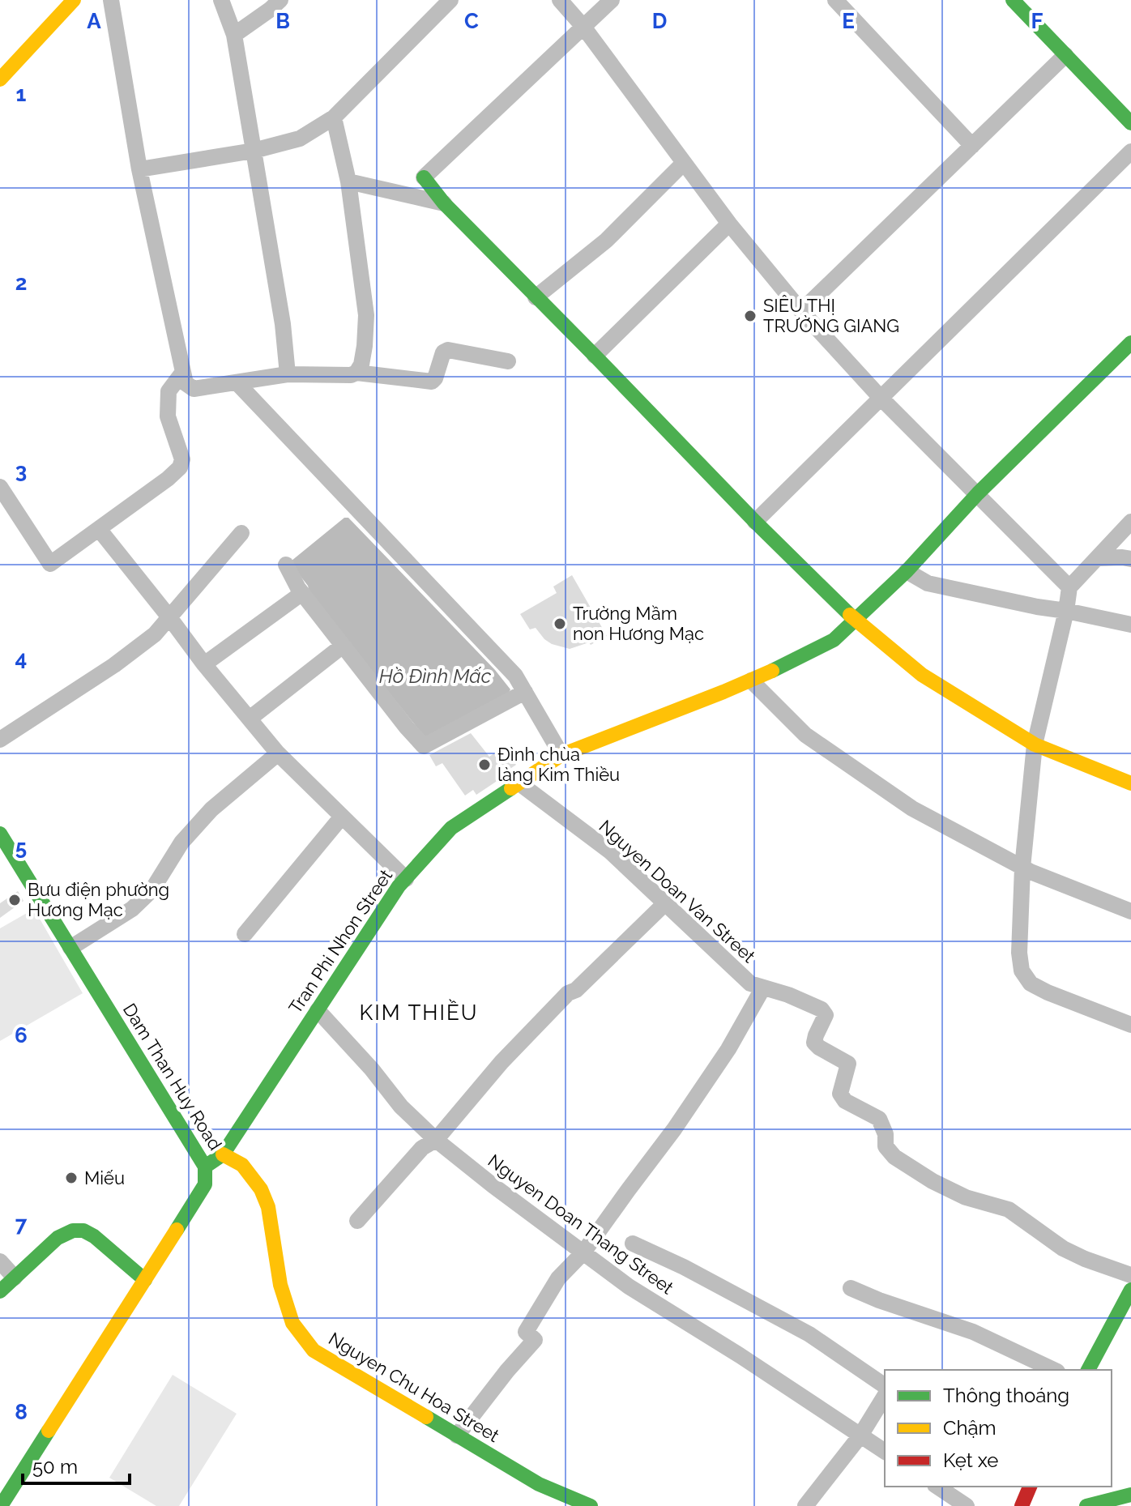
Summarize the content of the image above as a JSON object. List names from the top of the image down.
{
  "streets": {
    "street": [
      "Nguyen Doan Van Street",
      "Tran Phi Nhon Street",
      "Dam Than Huy Road",
      "Nguyen Doan Thang Street",
      "Nguyen Chu Hoa Street"
    ]
  },
  "crossings": [
    ["Nguyen Doan Van Street", "Tran Phi Nhon Street"],
    ["Tran Phi Nhon Street", "Dam Than Huy Road"],
    ["Tran Phi Nhon Street", "Nguyen Doan Thang Street"],
    ["Tran Phi Nhon Street", "Nguyen Chu Hoa Street"]
  ],
  "districts": ["KIM THIỀU"],
  "water": ["Hồ Đình Mấc"],
  "places": [
    "SIÊU THỊ TRƯỜNG GIANG",
    "Trường Mầm non Hương Mạc",
    "Đình chùa làng Kim Thiều",
    "Bưu điện phường Hương Mạc",
    "Miếu"
  ],
  "legend": ["Thông thoáng", "Chậm", "Kẹt xe"],
  "scale_bar": "50 m",
  "grid": {
    "columns": [
      "A",
      "B",
      "C",
      "D",
      "E",
      "F"
    ],
    "rows": [
      "1",
      "2",
      "3",
      "4",
      "5",
      "6",
      "7",
      "8"
    ]
  }
}
